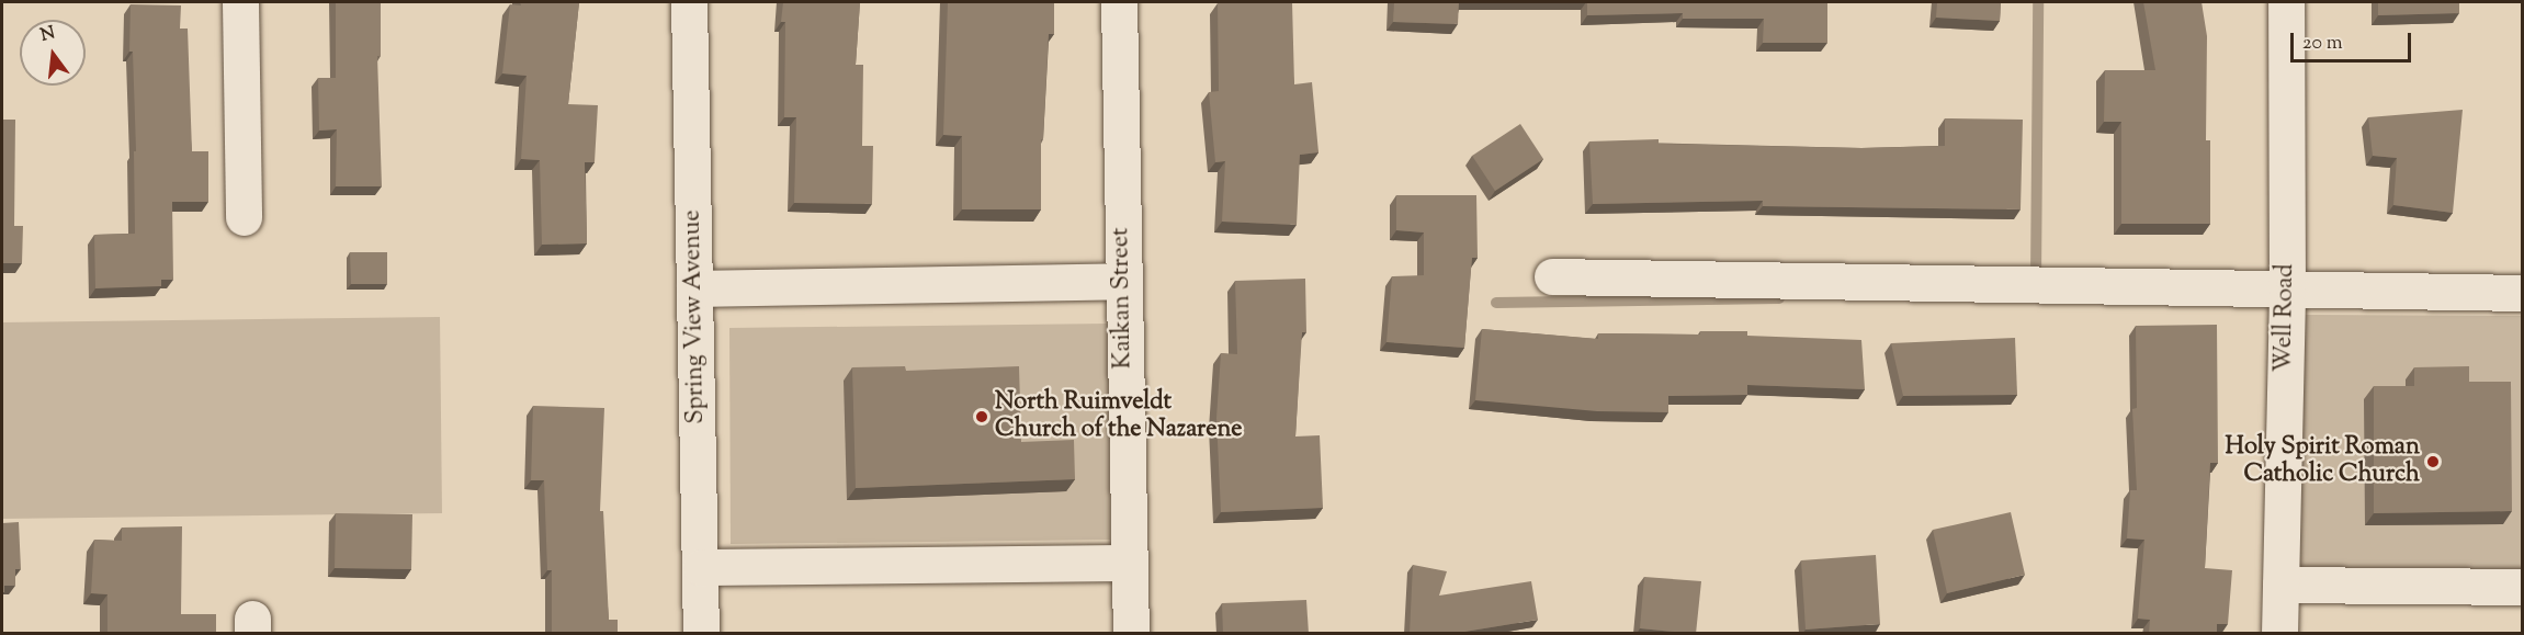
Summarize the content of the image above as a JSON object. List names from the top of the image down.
{
  "streets": {
    "street": ["Kaikan Street", "Spring View Avenue", "Well Road"]
  },
  "places": ["North Ruimveldt Church of the Nazarene", "Holy Spirit Roman Catholic Church"],
  "scale_bar": "20 m",
  "north": "top"
}
